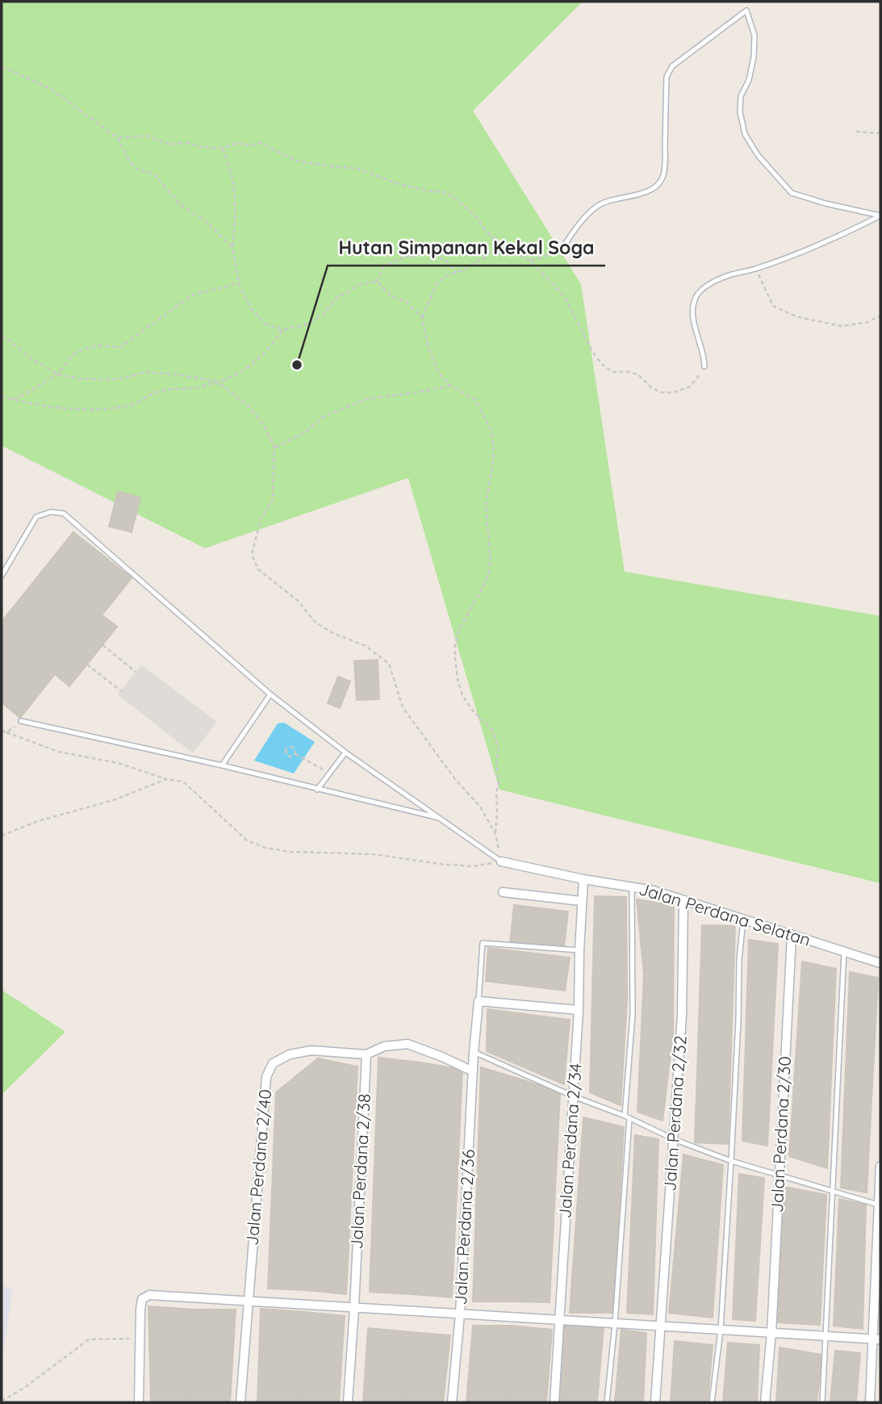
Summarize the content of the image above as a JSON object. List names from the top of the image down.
{
  "streets": {
    "street": [
      "Jalan Perdana Selatan",
      "Jalan Perdana 2/32",
      "Jalan Perdana 2/30",
      "Jalan Perdana 2/34",
      "Jalan Perdana 2/40",
      "Jalan Perdana 2/38",
      "Jalan Perdana 2/36"
    ]
  },
  "crossings": [
    ["Jalan Perdana Selatan", "Jalan Perdana 2/32"],
    ["Jalan Perdana Selatan", "Jalan Perdana 2/30"],
    ["Jalan Perdana Selatan", "Jalan Perdana 2/34"],
    ["Jalan Perdana 2/40", "Jalan Perdana 2/38"]
  ],
  "places": ["Hutan Simpanan Kekal Soga"]
}
